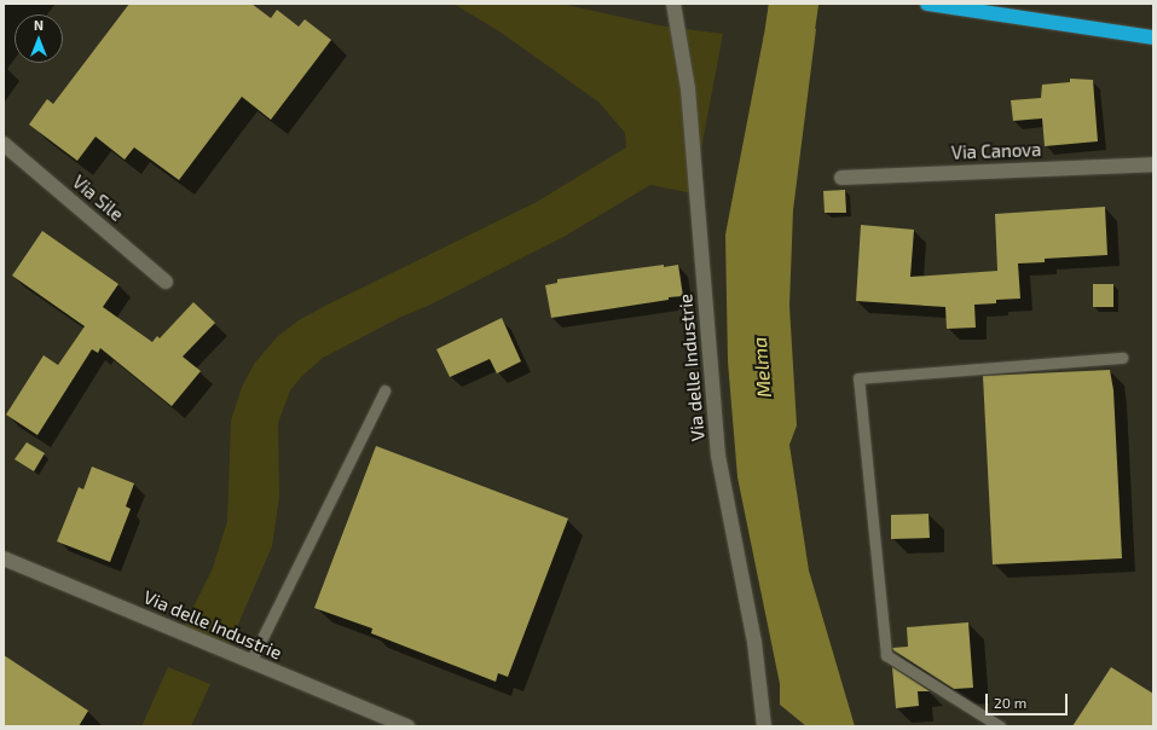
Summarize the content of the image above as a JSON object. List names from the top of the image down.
{
  "streets": {
    "street": ["Via Canova", "Via Sile", "Via delle Industrie"]
  },
  "water": ["Melma"],
  "scale_bar": "20 m",
  "north": "top"
}
